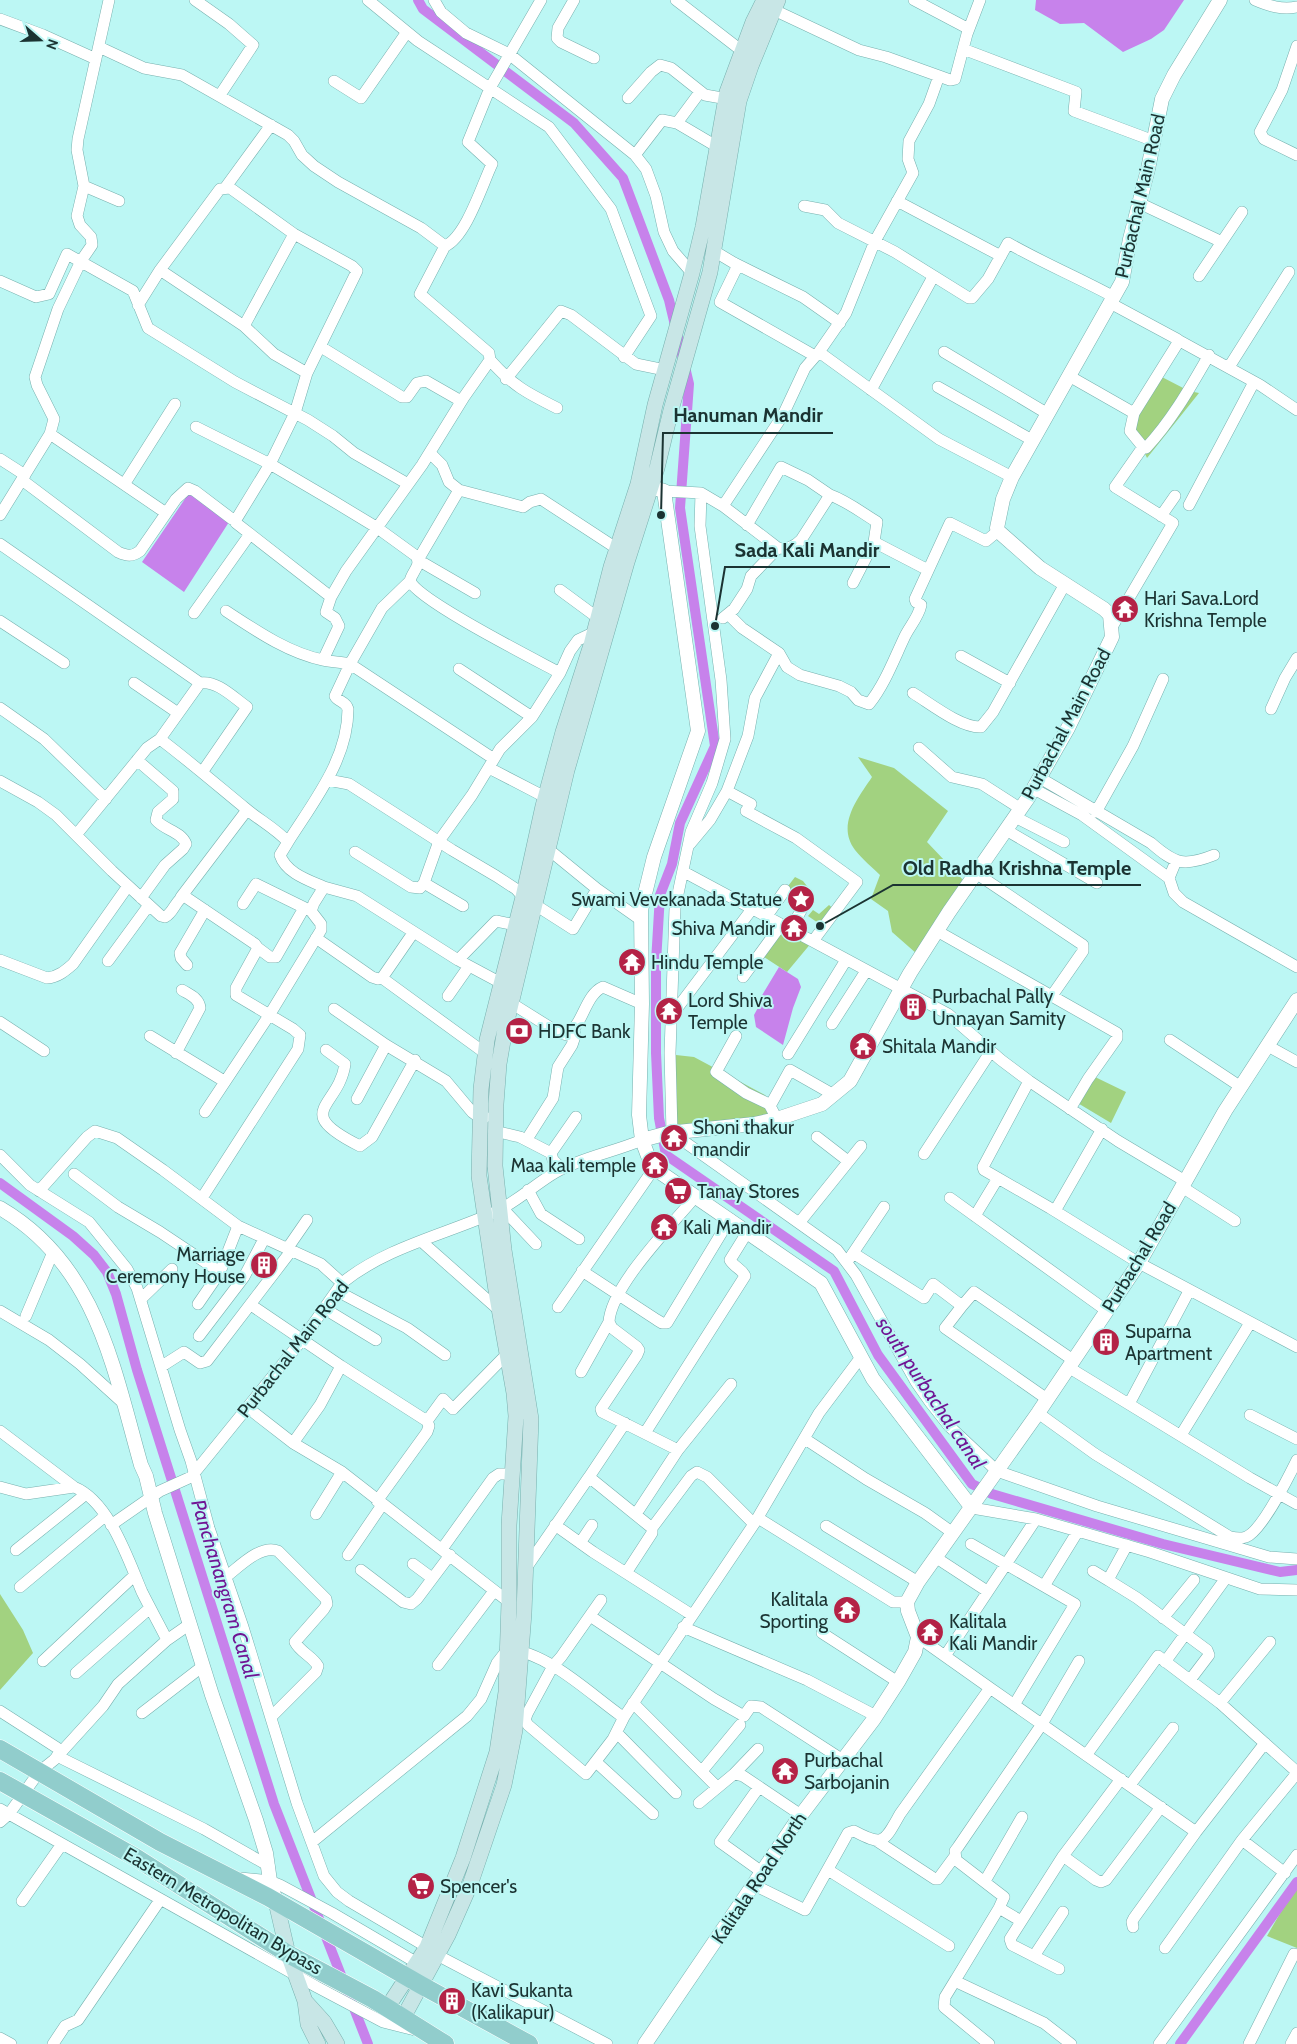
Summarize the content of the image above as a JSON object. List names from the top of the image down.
{
  "streets": {
    "main road": ["Eastern Metropolitan Bypass"],
    "street": ["Purbachal Main Road", "Purbachal Road", "Kalitala Road North"]
  },
  "water": ["south purbachal canal", "Panchanangram Canal"],
  "places": {
    "other": ["Hanuman Mandir", "Sada Kali Mandir", "Old Radha Krishna Temple"],
    "temple": [
      "Hari Sava.Lord Krishna Temple",
      "Shiva Mandir",
      "Hindu Temple",
      "Lord Shiva Temple",
      "Shitala Mandir",
      "Shoni thakur mandir",
      "Maa kali temple",
      "Kali Mandir",
      "Kalitala Sporting",
      "Kalitala Kali Mandir",
      "Purbachal Sarbojanin"
    ],
    "place": ["Swami Vevekanada Statue"],
    "building": [
      "Purbachal Pally Unnayan Samity",
      "Marriage Ceremony House",
      "Suparna Apartment",
      "Kavi Sukanta (Kalikapur)"
    ],
    "bank": ["HDFC Bank"],
    "supermarket": ["Tanay Stores", "Spencer's"]
  },
  "north": "right"
}
